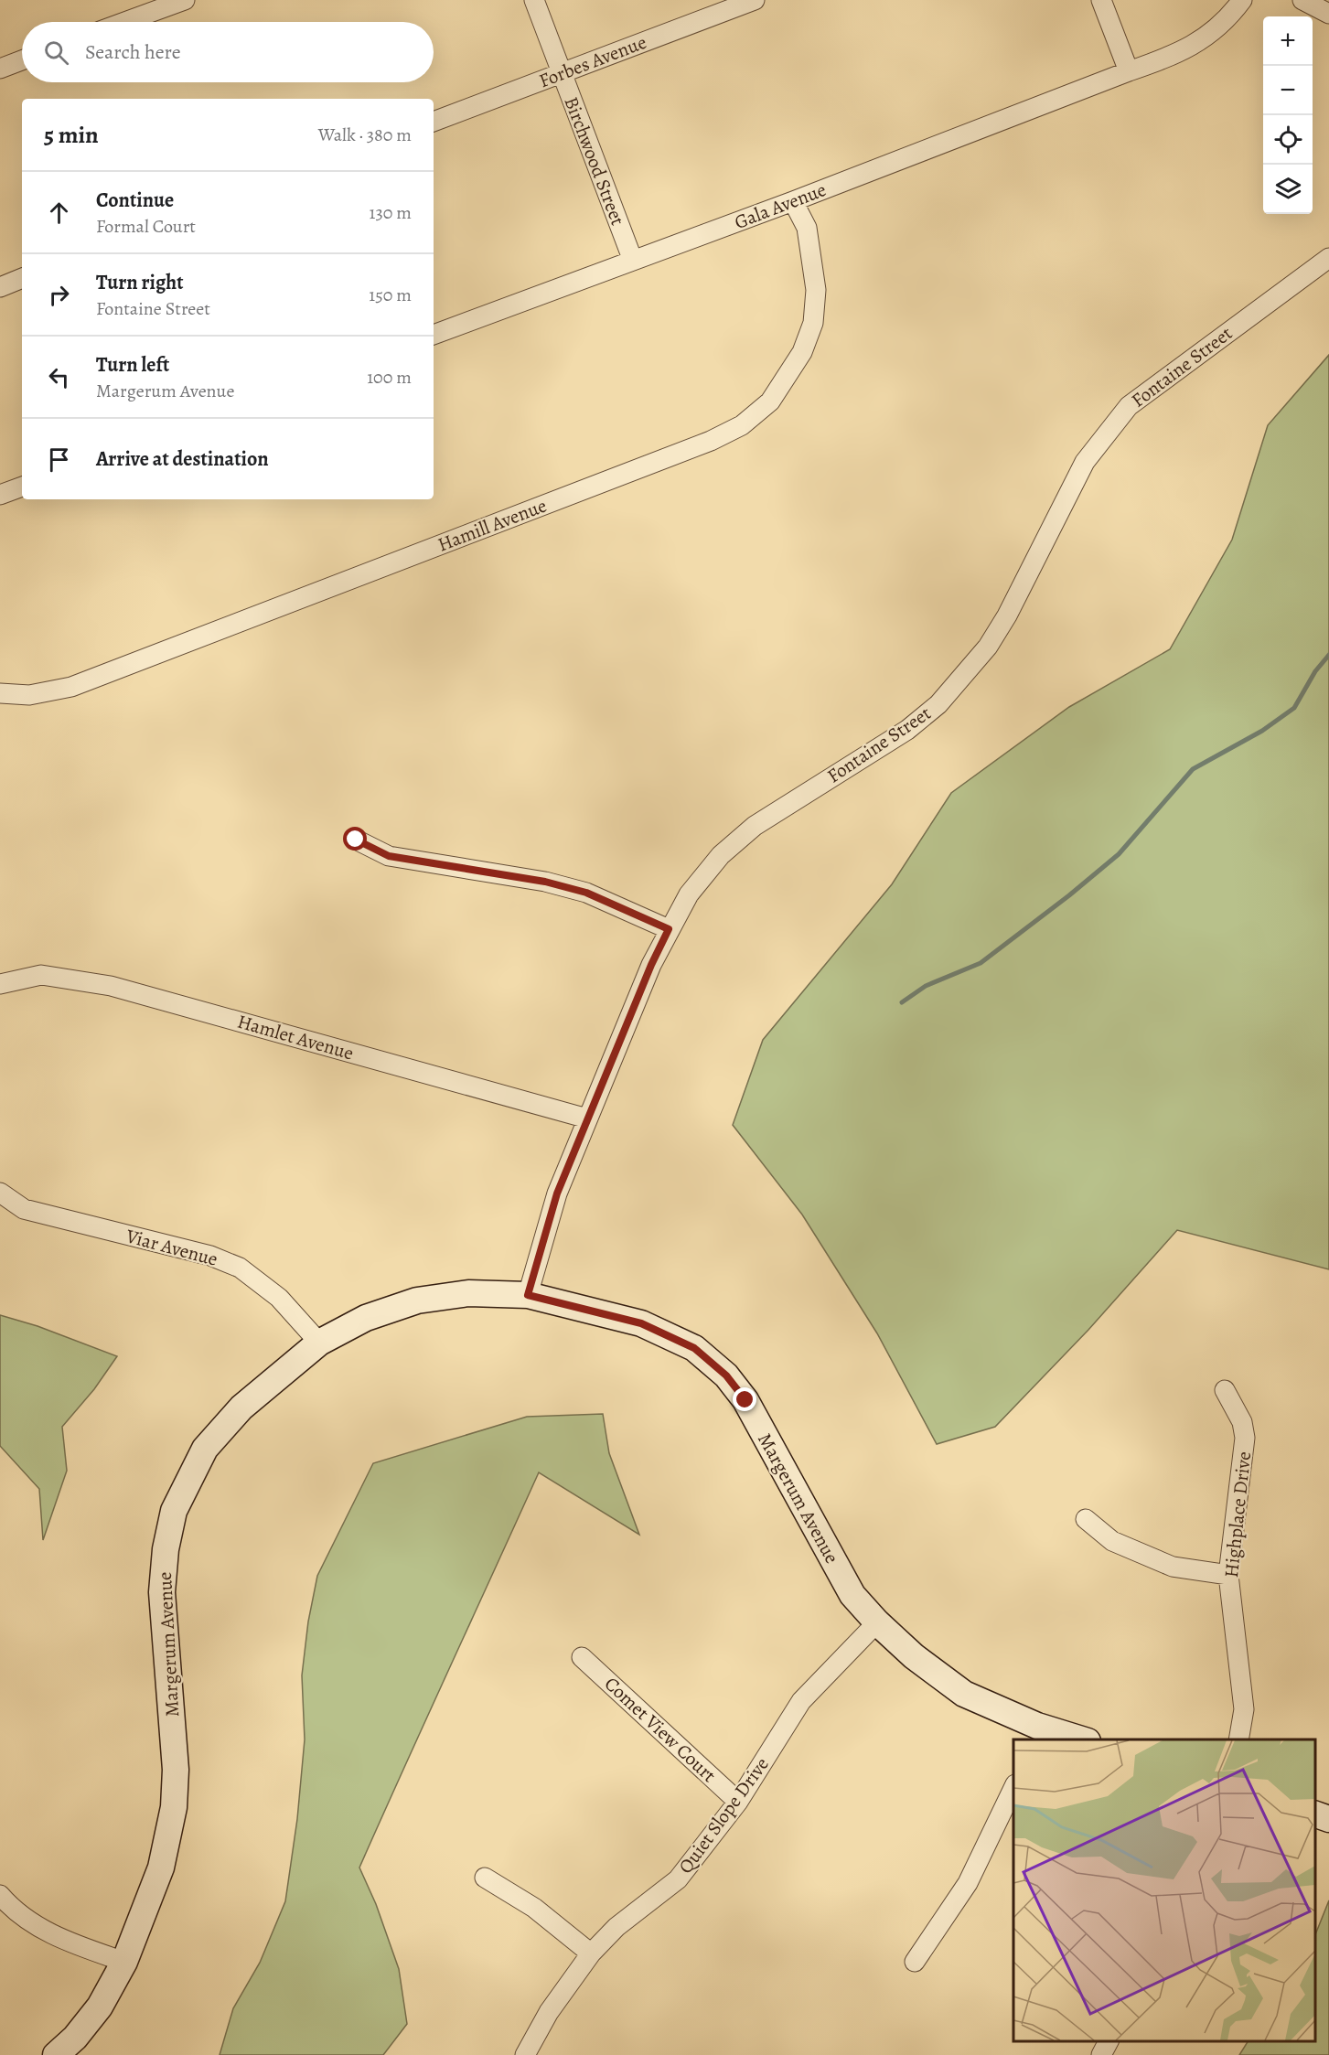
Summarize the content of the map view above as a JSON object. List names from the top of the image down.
{
  "streets": {
    "street": [
      "Forbes Avenue",
      "Birchwood Street",
      "Gala Avenue",
      "Fontaine Street",
      "Hamill Avenue",
      "Hamlet Avenue",
      "Viar Avenue",
      "Margerum Avenue",
      "Highplace Drive",
      "Comet View Court",
      "Quiet Slope Drive"
    ]
  },
  "crossings": [
    ["Forbes Avenue", "Birchwood Street"],
    ["Birchwood Street", "Gala Avenue"],
    ["Gala Avenue", "Hamill Avenue"],
    ["Fontaine Street", "Hamlet Avenue"],
    ["Fontaine Street", "Margerum Avenue"],
    ["Viar Avenue", "Margerum Avenue"],
    ["Margerum Avenue", "Quiet Slope Drive"],
    ["Comet View Court", "Quiet Slope Drive"]
  ],
  "page": {
    "map_buttons": ["+", "−"],
    "search": "Search here",
    "heading": ["5 min", "Walk · 380 m"],
    "list": [
      ["Continue", "Formal Court", "130 m"],
      ["Turn right", "Fontaine Street", "150 m"],
      ["Turn left", "Margerum Avenue", "100 m"],
      "Arrive at destination"
    ]
  }
}
